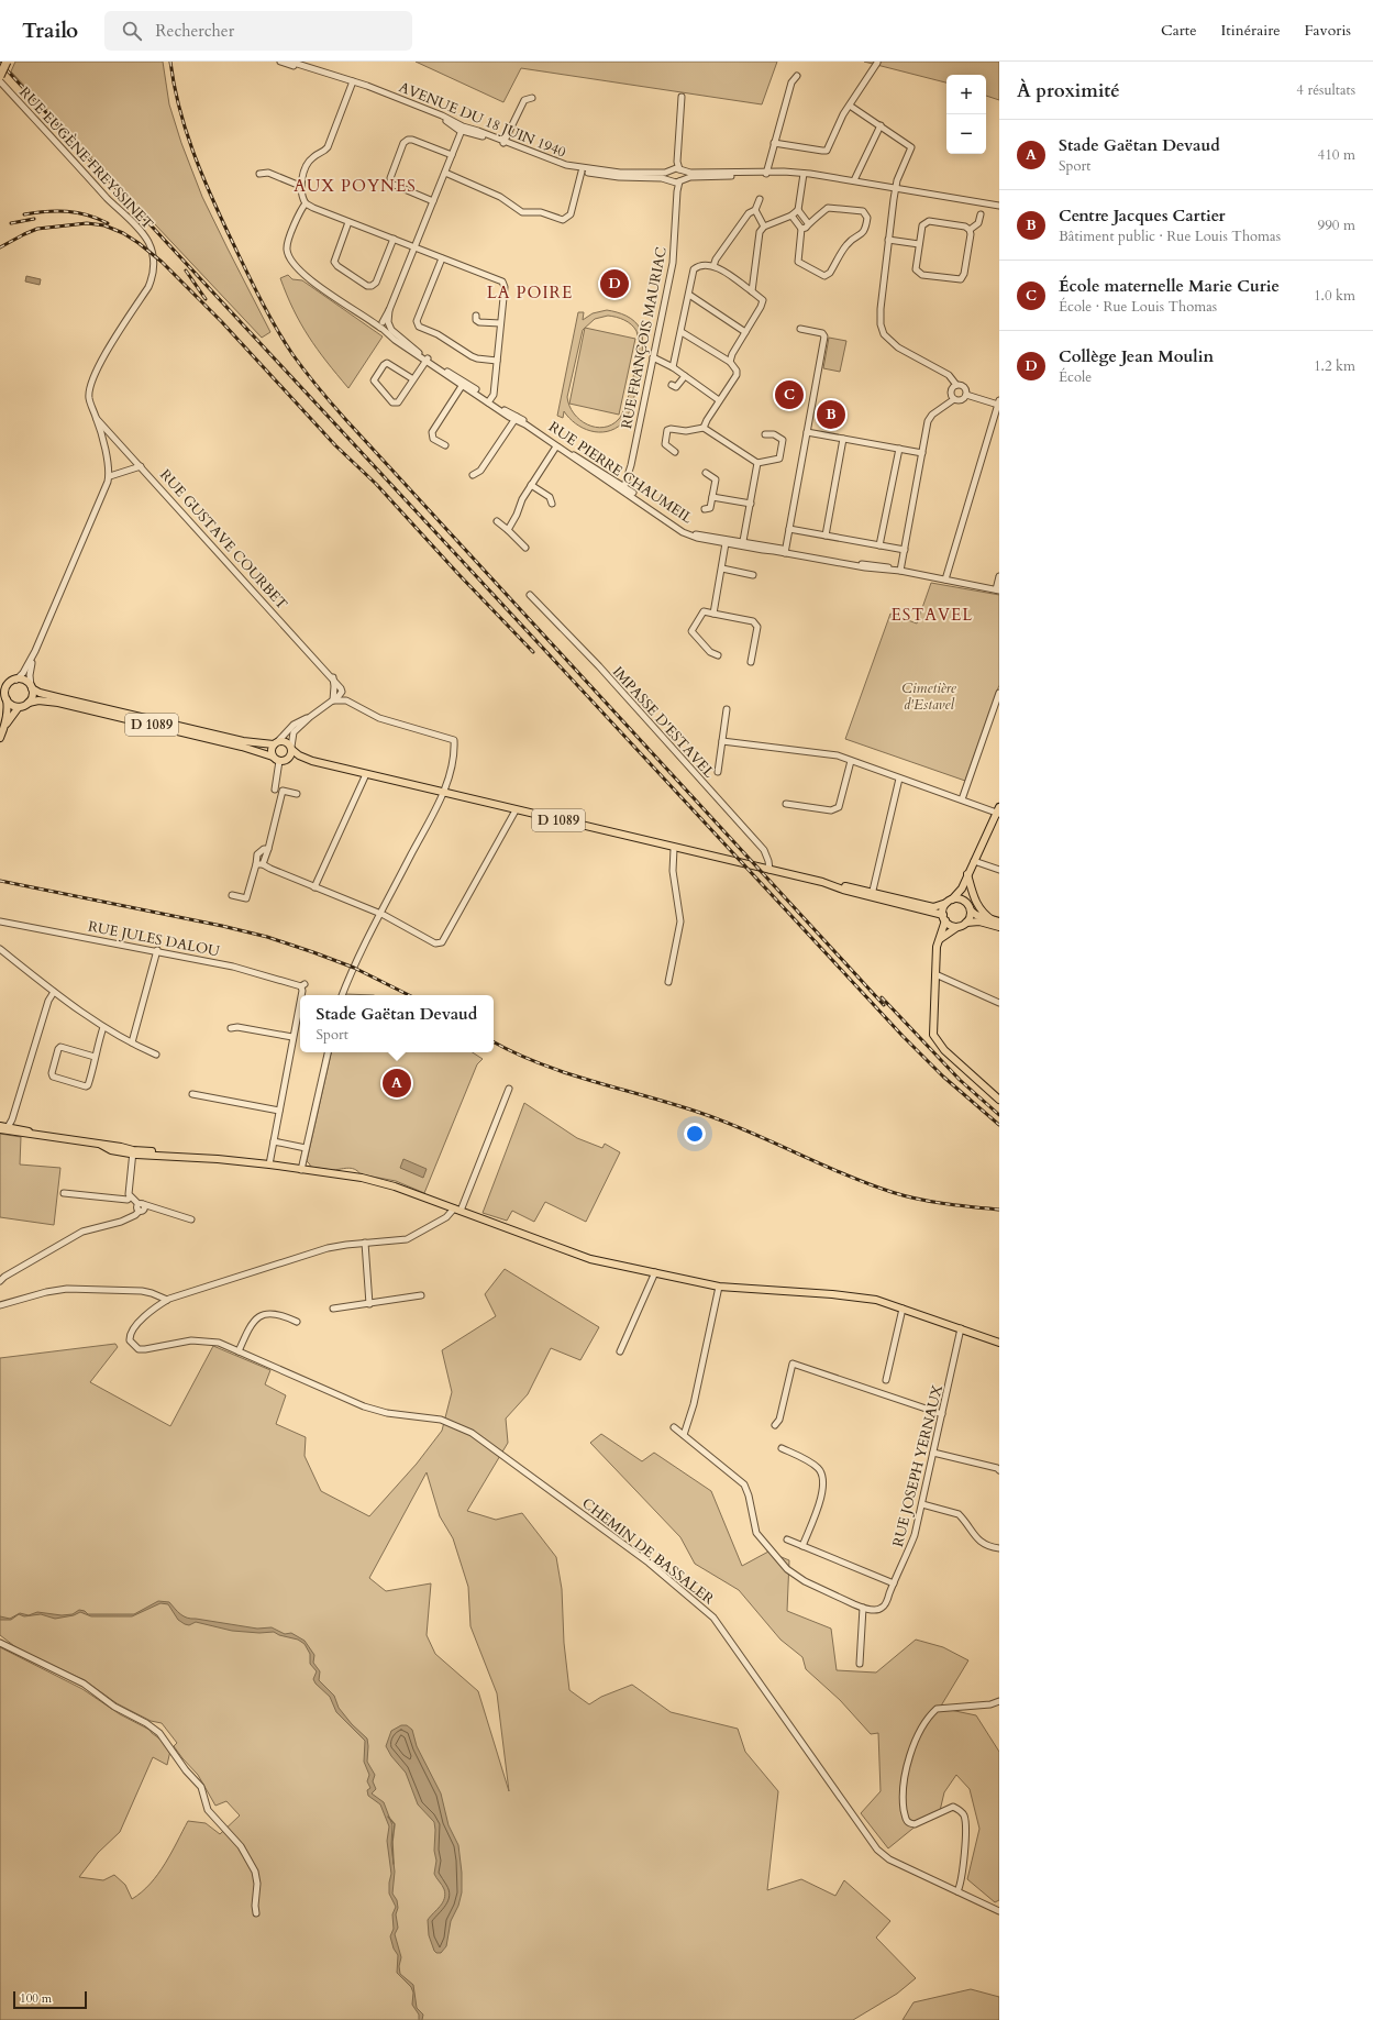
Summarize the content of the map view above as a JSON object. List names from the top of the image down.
{
  "streets": {
    "main road": ["D 1089"],
    "street": [
      "AVENUE DU 18 JUIN 1940",
      "RUE EUGÈNE FREYSSINET",
      "RUE FRANÇOIS MAURIAC",
      "RUE PIERRE CHAUMEIL",
      "RUE GUSTAVE COURBET",
      "IMPASSE D'ESTAVEL",
      "RUE JULES DALOU",
      "RUE JOSEPH YERNAUX",
      "CHEMIN DE BASSALER"
    ]
  },
  "crossings": [
    ["AVENUE DU 18 JUIN 1940", "RUE FRANÇOIS MAURIAC"],
    ["RUE EUGÈNE FREYSSINET", "RUE GUSTAVE COURBET"],
    ["RUE FRANÇOIS MAURIAC", "RUE PIERRE CHAUMEIL"],
    ["IMPASSE D'ESTAVEL", "D 1089"]
  ],
  "districts": ["AUX POYNES", "LA POIRE", "ESTAVEL"],
  "parks": ["Cimetière d'Estavel"],
  "scale_bar": "100 m",
  "page": {
    "header": "Trailo",
    "search": "Rechercher",
    "nav": ["Carte", "Itinéraire", "Favoris"],
    "heading": ["À proximité", "4 résultats"],
    "map_buttons": ["+", "−"],
    "list": [
      {
        "mark": "A",
        "name": "Stade Gaëtan Devaud",
        "note": "Sport",
        "value": "410 m"
      },
      {
        "mark": "B",
        "name": "Centre Jacques Cartier",
        "note": "Bâtiment public · Rue Louis Thomas",
        "value": "990 m"
      },
      {
        "mark": "C",
        "name": "École maternelle Marie Curie",
        "note": "École · Rue Louis Thomas",
        "value": "1.0 km"
      },
      {
        "mark": "D",
        "name": "Collège Jean Moulin",
        "note": "École",
        "value": "1.2 km"
      }
    ],
    "pins": [
      "D",
      "C",
      "B",
      "A"
    ],
    "popup": ["Stade Gaëtan Devaud", "Sport"],
    "scale": "100 m"
  }
}
